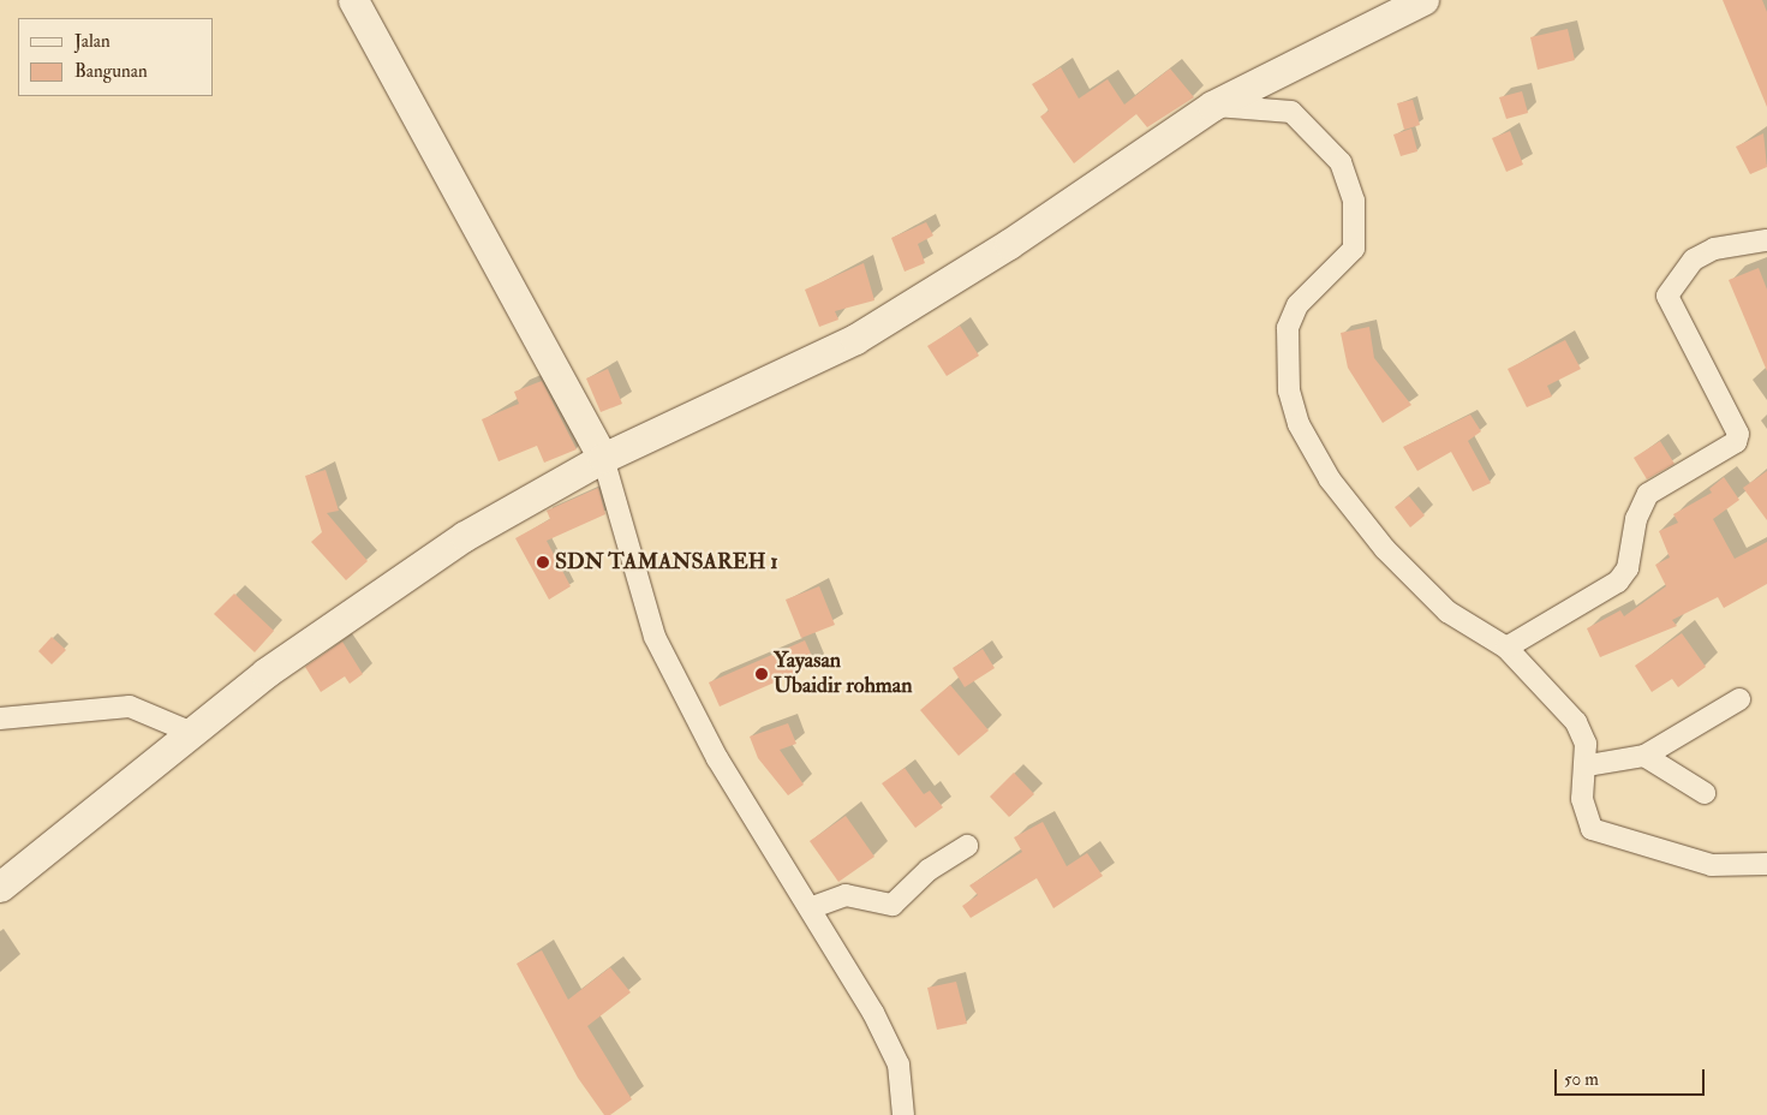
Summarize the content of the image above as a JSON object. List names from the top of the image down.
{
  "places": ["SDN TAMANSAREH 1", "Yayasan Ubaidir rohman"],
  "legend": ["Jalan", "Bangunan"],
  "scale_bar": "50 m"
}
